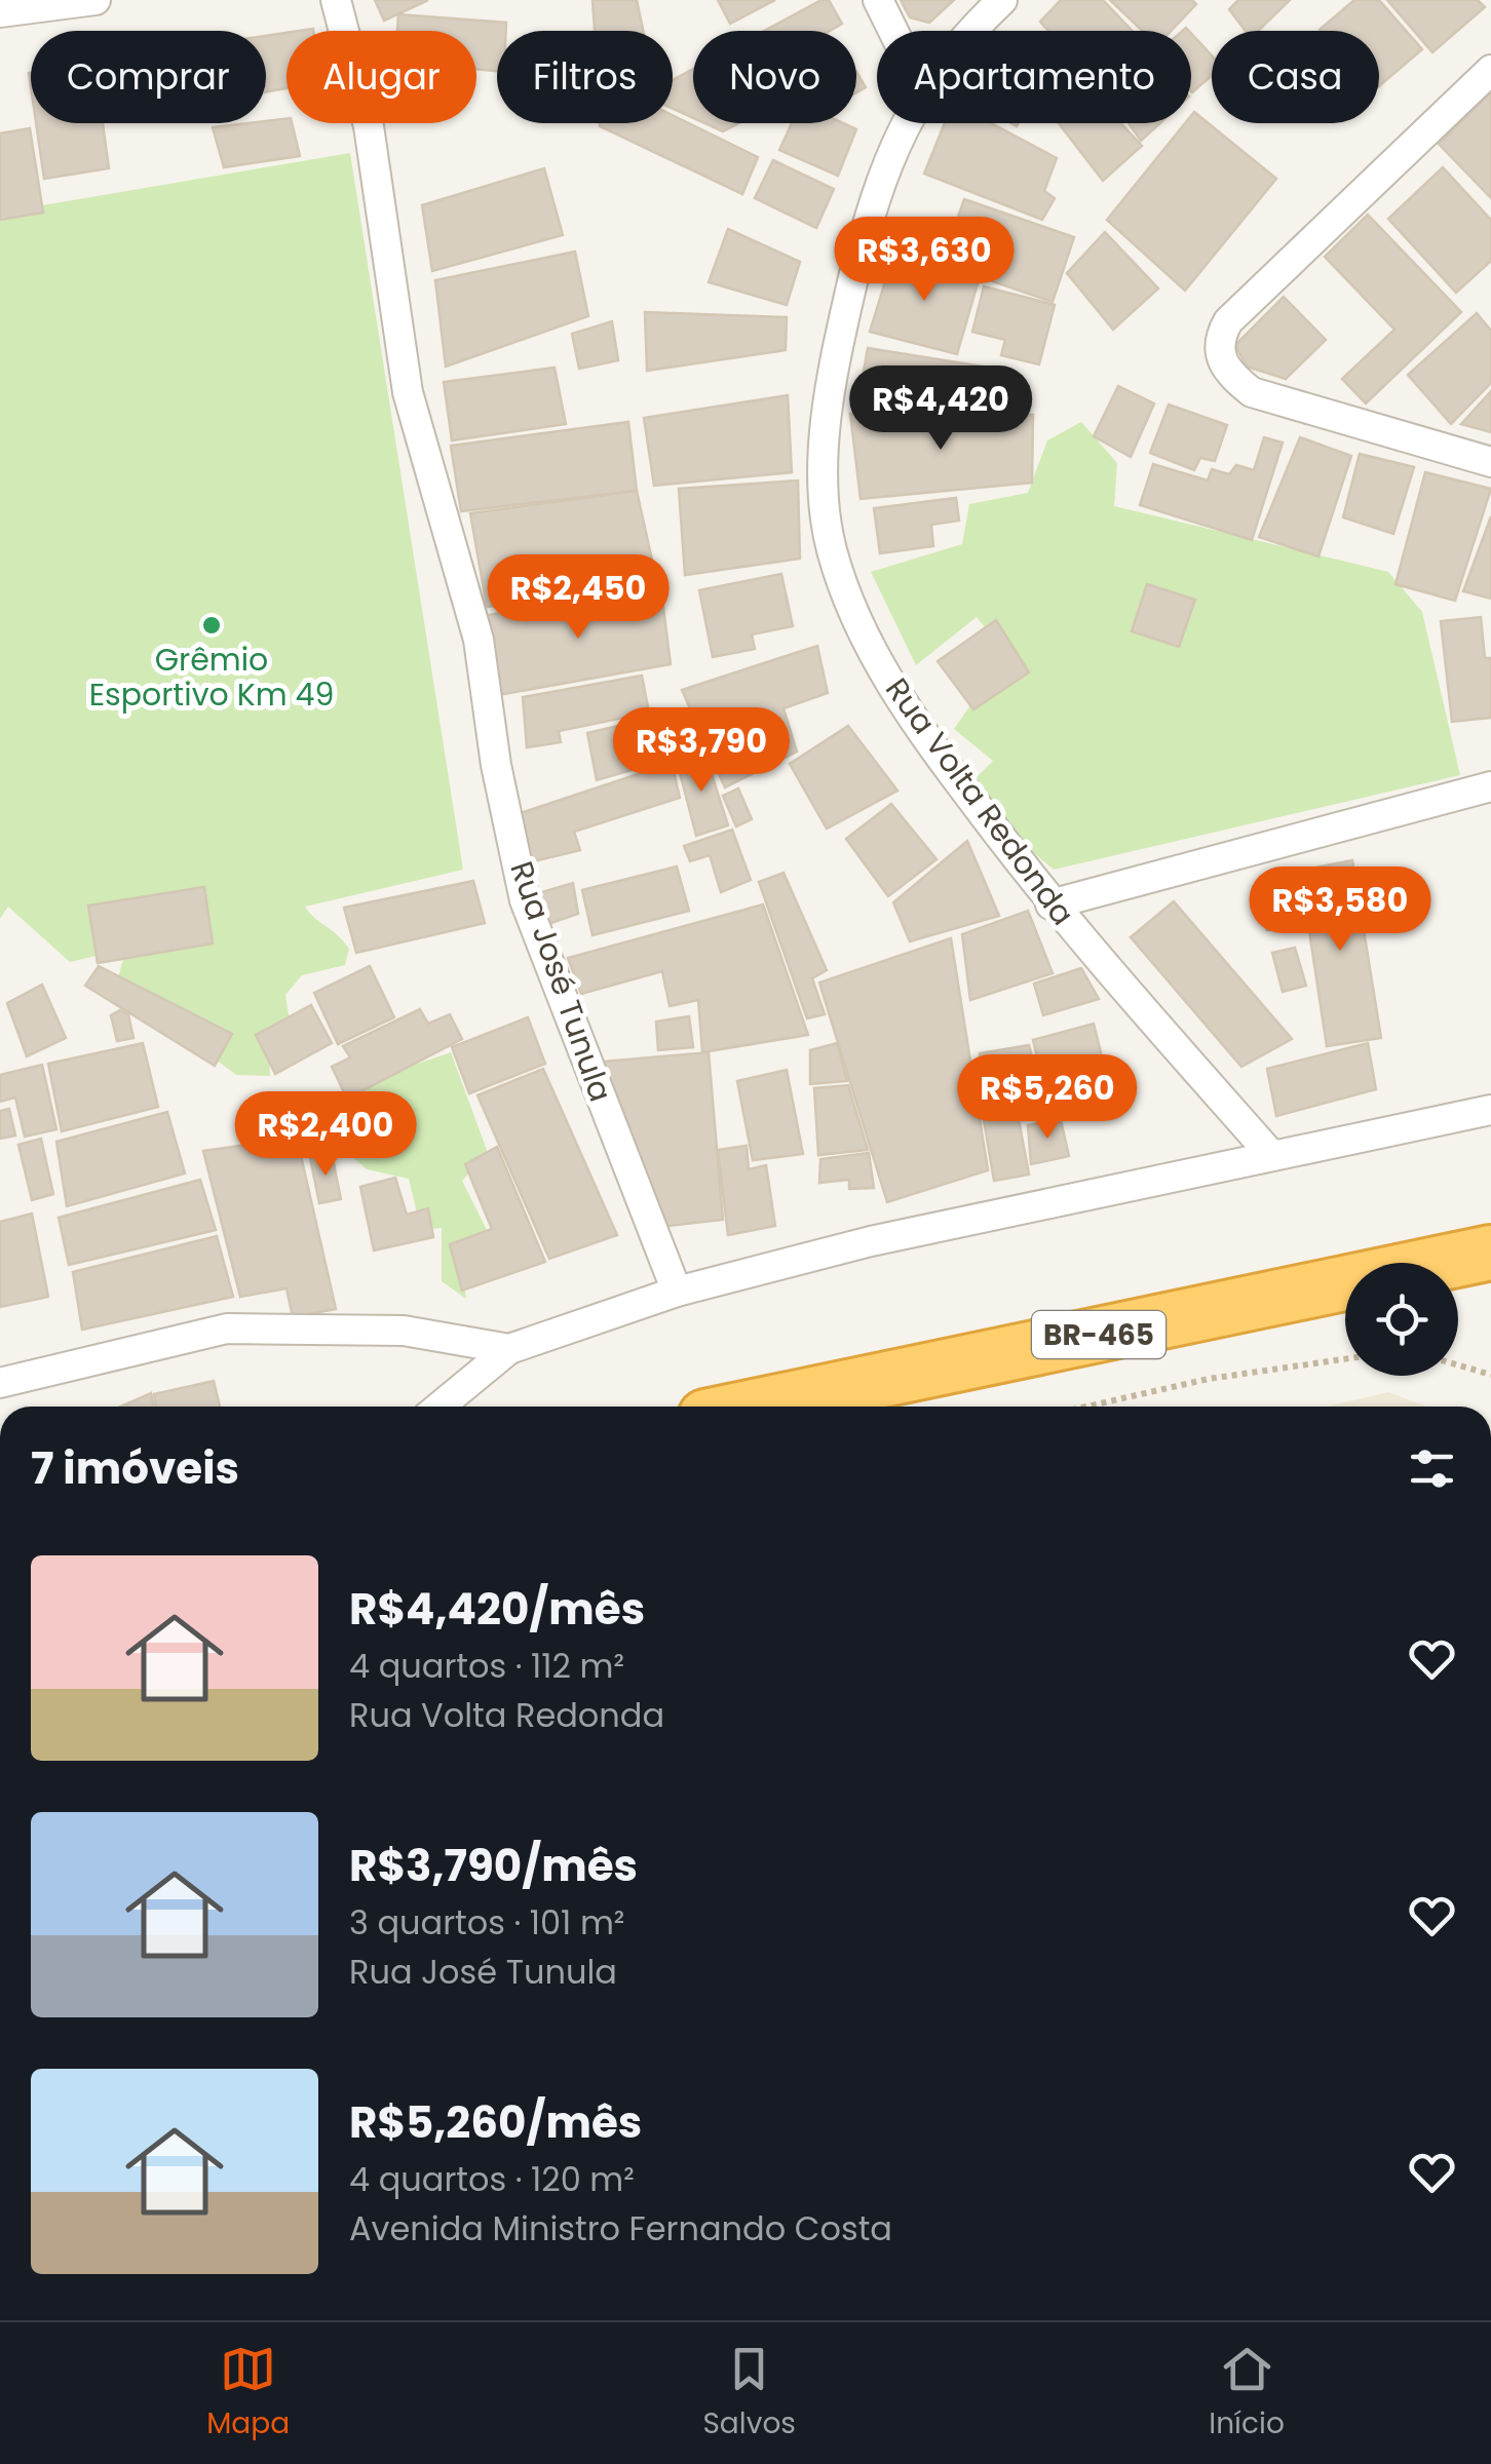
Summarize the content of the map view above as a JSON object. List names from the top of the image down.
{
  "streets": {
    "highway": ["BR-465"],
    "street": ["Rua Volta Redonda", "Rua José Tunula"]
  },
  "places": ["Grêmio Esportivo Km 49"],
  "page": {
    "chip": [
      "Comprar",
      "Alugar",
      "Filtros",
      "Novo",
      "Apartamento",
      "Casa"
    ],
    "price": [
      "R$3,630",
      "R$4,420",
      "R$2,450",
      "R$3,790",
      "R$3,580",
      "R$5,260",
      "R$2,400"
    ],
    "heading": "7 imóveis",
    "list": [
      {
        "name": "R$4,420/mês",
        "note": "4 quartos · 112 m² · Rua Volta Redonda"
      },
      {
        "name": "R$3,790/mês",
        "note": "3 quartos · 101 m² · Rua José Tunula"
      },
      {
        "name": "R$5,260/mês",
        "note": "4 quartos · 120 m² · Avenida Ministro Fernando Costa"
      }
    ],
    "tabs": ["Mapa", "Salvos", "Início"]
  }
}
